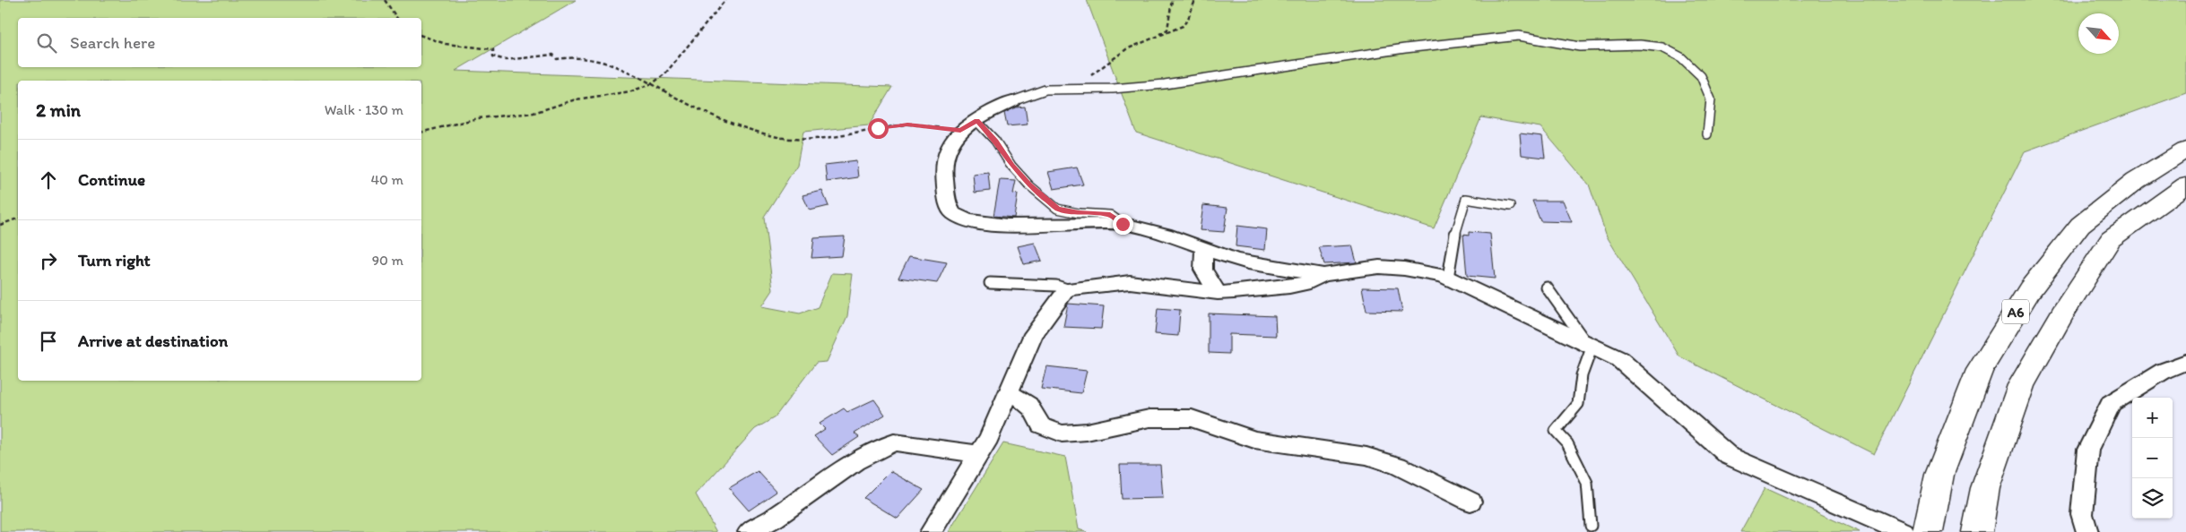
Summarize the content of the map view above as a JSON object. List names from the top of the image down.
{
  "streets": {
    "highway": ["A6"]
  },
  "north": "bottom right",
  "page": {
    "search": "Search here",
    "heading": ["2 min", "Walk · 130 m"],
    "list": [
      ["Continue", "40 m"],
      ["Turn right", "90 m"],
      "Arrive at destination"
    ],
    "map_buttons": ["+", "−"]
  }
}
